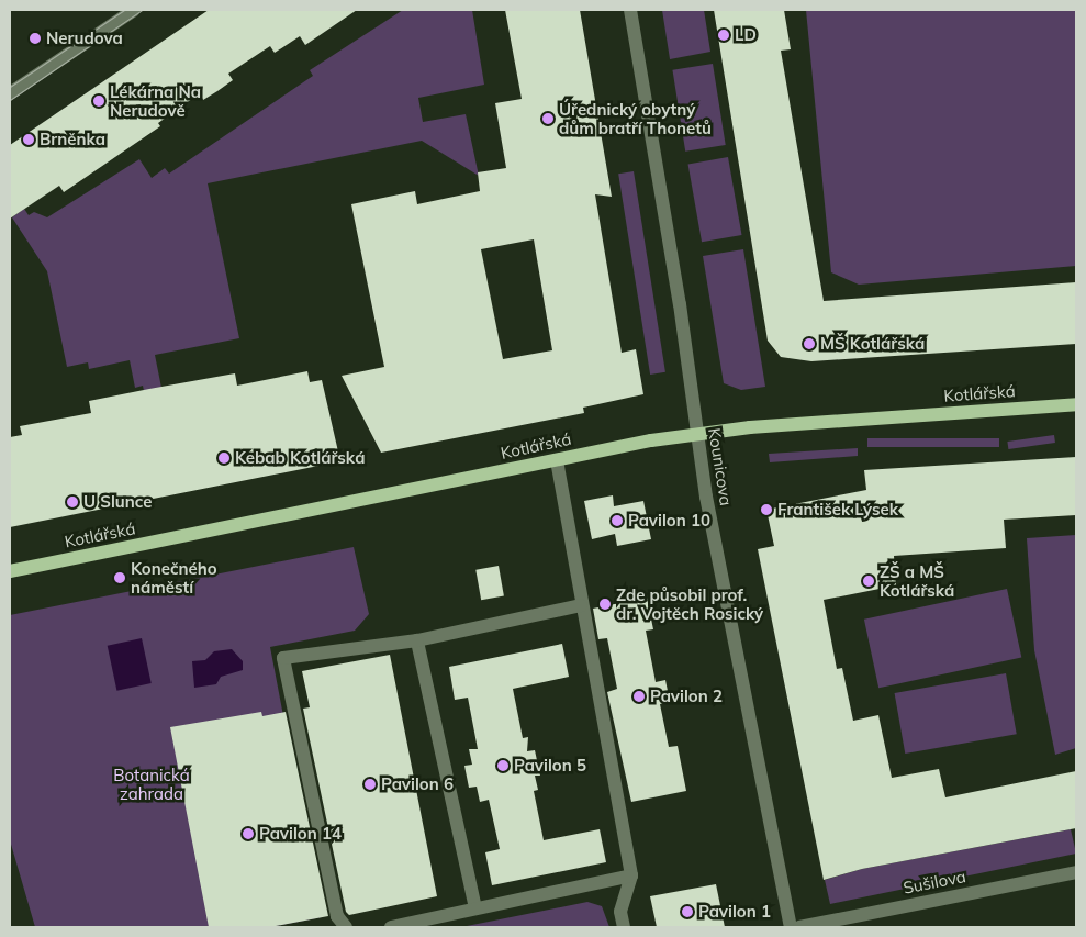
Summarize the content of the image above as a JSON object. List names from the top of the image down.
{
  "streets": {
    "main road": ["Kotlářská"],
    "street": ["Kounicova", "Sušilova"]
  },
  "crossings": [
    ["Kotlářská", "Kounicova"]
  ],
  "parks": ["Botanická zahrada"],
  "places": [
    "LD",
    "Nerudova",
    "Lékárna Na Nerudově",
    "Úřednický obytný dům bratří Thonetů",
    "Brněnka",
    "MŠ Kotlářská",
    "Kebab Kotlářská",
    "U Slunce",
    "František Lýsek",
    "Pavilon 10",
    "Konečného náměstí",
    "ZŠ a MŠ Kotlářská",
    "Zde působil prof. dr. Vojtěch Rosický",
    "Pavilon 2",
    "Pavilon 5",
    "Pavilon 6",
    "Pavilon 14",
    "Pavilon 1"
  ]
}
